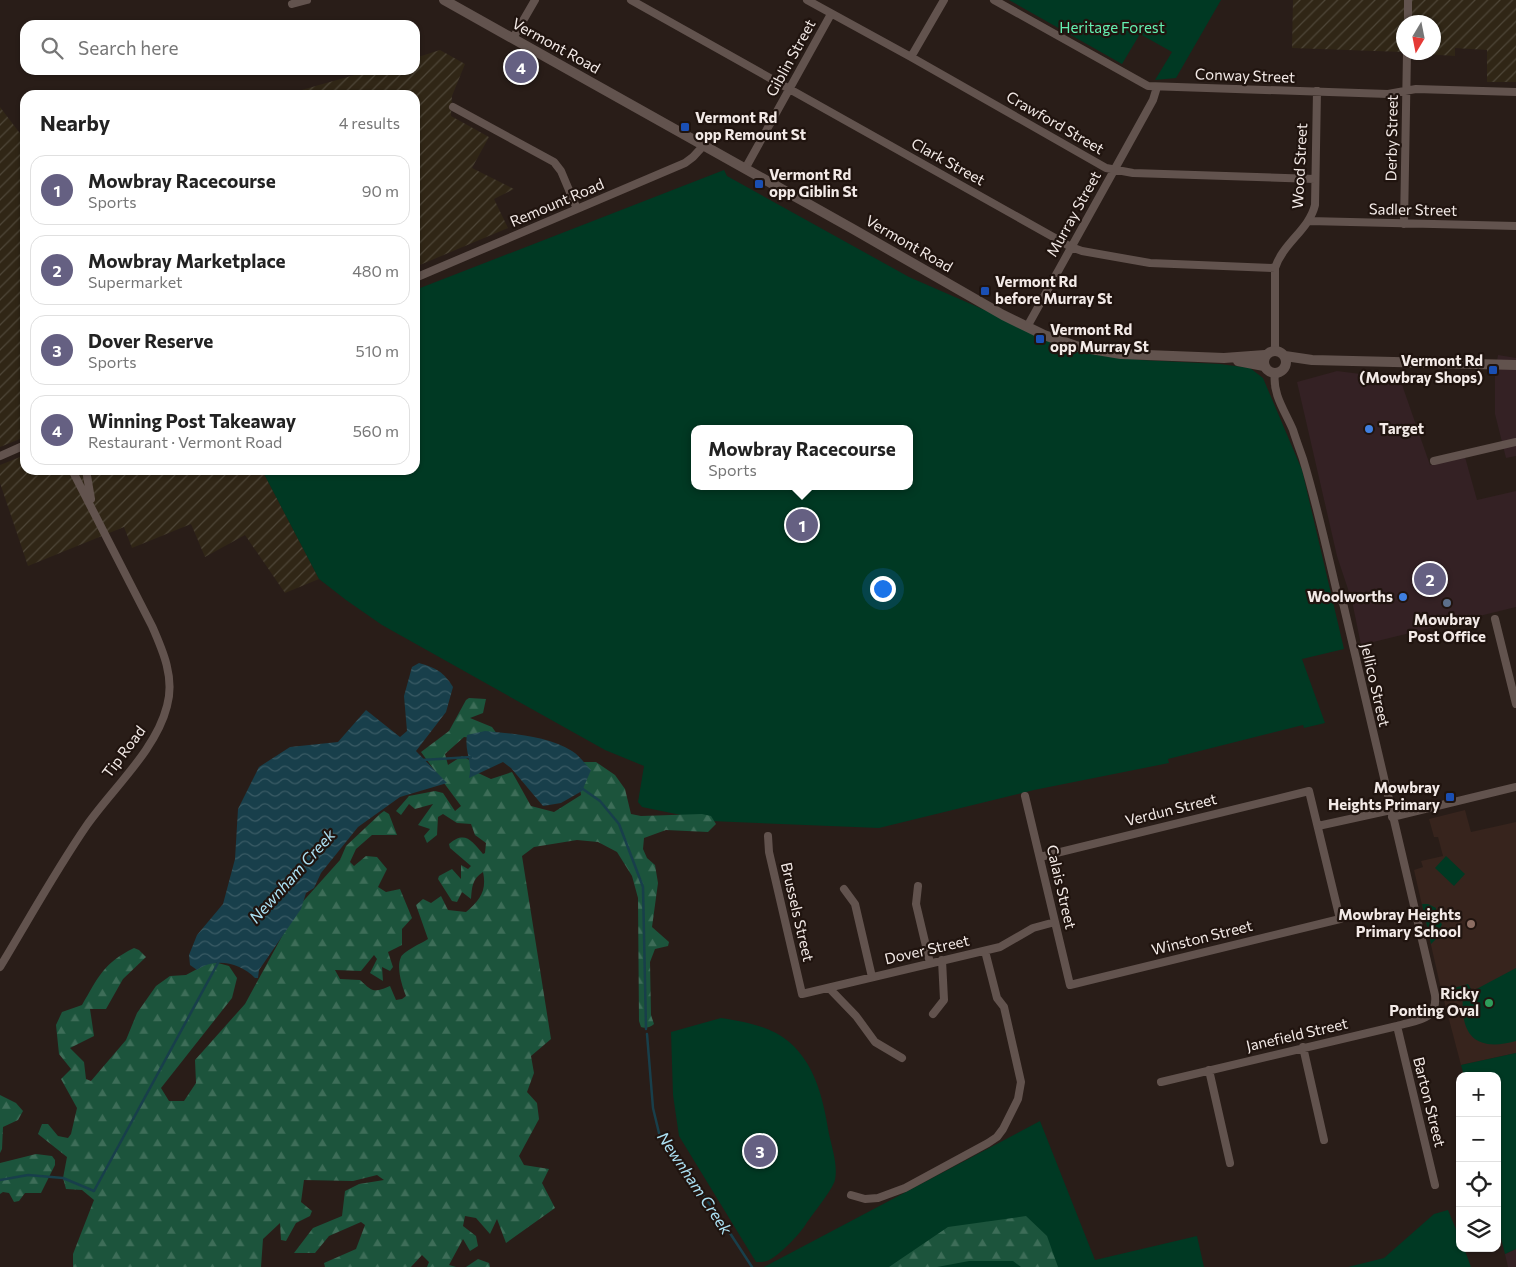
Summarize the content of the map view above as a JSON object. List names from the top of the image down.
{
  "streets": {
    "street": [
      "Vermont Road",
      "Giblin Street",
      "Conway Street",
      "Crawford Street",
      "Derby Street",
      "Clark Street",
      "Wood Street",
      "Remount Road",
      "Sadler Street",
      "Murray Street",
      "Jellico Street",
      "Tip Road",
      "Verdun Street",
      "Calais Street",
      "Brussels Street",
      "Winston Street",
      "Dover Street",
      "Janefield Street",
      "Barton Street"
    ]
  },
  "crossings": [
    ["Vermont Road", "Giblin Street"],
    ["Vermont Road", "Wood Street"],
    ["Vermont Road", "Remount Road"],
    ["Vermont Road", "Murray Street"],
    ["Giblin Street", "Crawford Street"],
    ["Giblin Street", "Clark Street"],
    ["Conway Street", "Derby Street"],
    ["Conway Street", "Wood Street"],
    ["Conway Street", "Murray Street"],
    ["Crawford Street", "Wood Street"],
    ["Crawford Street", "Murray Street"],
    ["Derby Street", "Sadler Street"],
    ["Clark Street", "Wood Street"],
    ["Clark Street", "Murray Street"],
    ["Wood Street", "Sadler Street"],
    ["Jellico Street", "Janefield Street"],
    ["Verdun Street", "Calais Street"],
    ["Verdun Street", "Winston Street"],
    ["Calais Street", "Winston Street"],
    ["Calais Street", "Dover Street"],
    ["Brussels Street", "Dover Street"],
    ["Janefield Street", "Barton Street"]
  ],
  "water": ["Newnham Creek"],
  "parks": ["Heritage Forest"],
  "places": {
    "transit": [
      "Vermont Rd opp Remount St",
      "Vermont Rd opp Giblin St",
      "Vermont Rd before Murray St",
      "Vermont Rd opp Murray St",
      "Vermont Rd (Mowbray Shops)",
      "Mowbray Heights Primary"
    ],
    "other": [
      "Target",
      "Woolworths",
      "Mowbray Post Office",
      "Mowbray Heights Primary School",
      "Ricky Ponting Oval"
    ]
  },
  "north": "bottom",
  "page": {
    "search": "Search here",
    "pins": [
      "4",
      "1",
      "2",
      "3"
    ],
    "heading": ["Nearby", "4 results"],
    "list": [
      {
        "mark": "1",
        "name": "Mowbray Racecourse",
        "note": "Sports",
        "value": "90 m"
      },
      {
        "mark": "2",
        "name": "Mowbray Marketplace",
        "note": "Supermarket",
        "value": "480 m"
      },
      {
        "mark": "3",
        "name": "Dover Reserve",
        "note": "Sports",
        "value": "510 m"
      },
      {
        "mark": "4",
        "name": "Winning Post Takeaway",
        "note": "Restaurant · Vermont Road",
        "value": "560 m"
      }
    ],
    "popup": ["Mowbray Racecourse", "Sports"],
    "map_buttons": ["+", "−"]
  }
}
